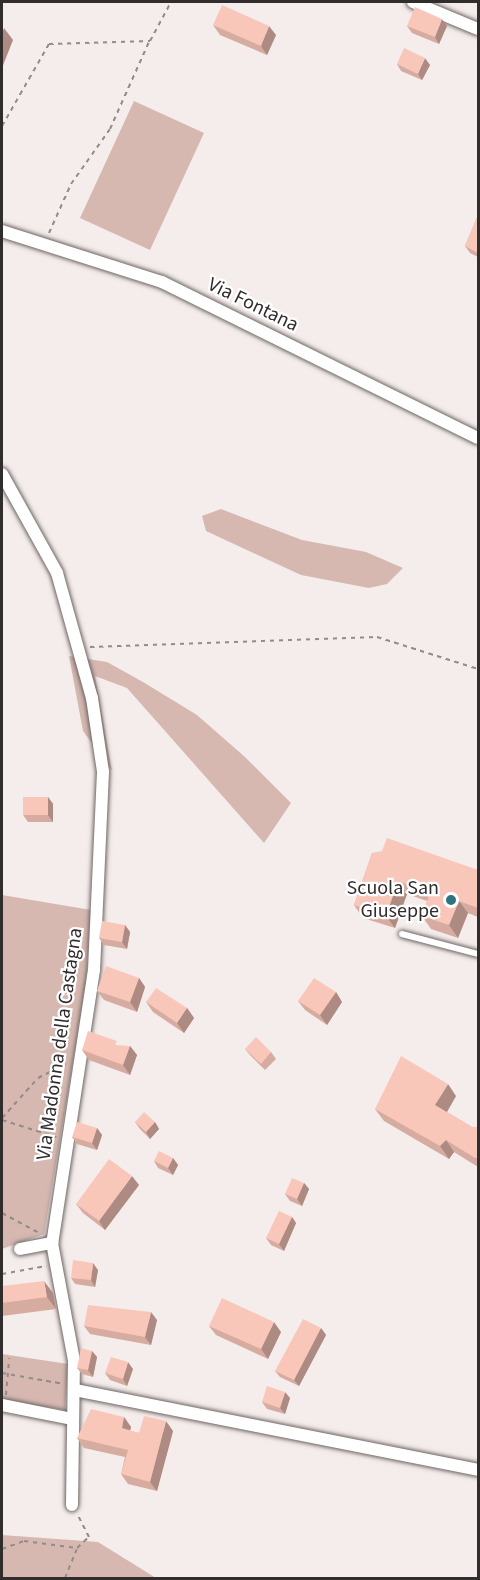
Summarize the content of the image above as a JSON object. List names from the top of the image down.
{
  "streets": {
    "street": ["Via Fontana", "Via Madonna della Castagna"]
  },
  "places": ["Scuola San Giuseppe"]
}
